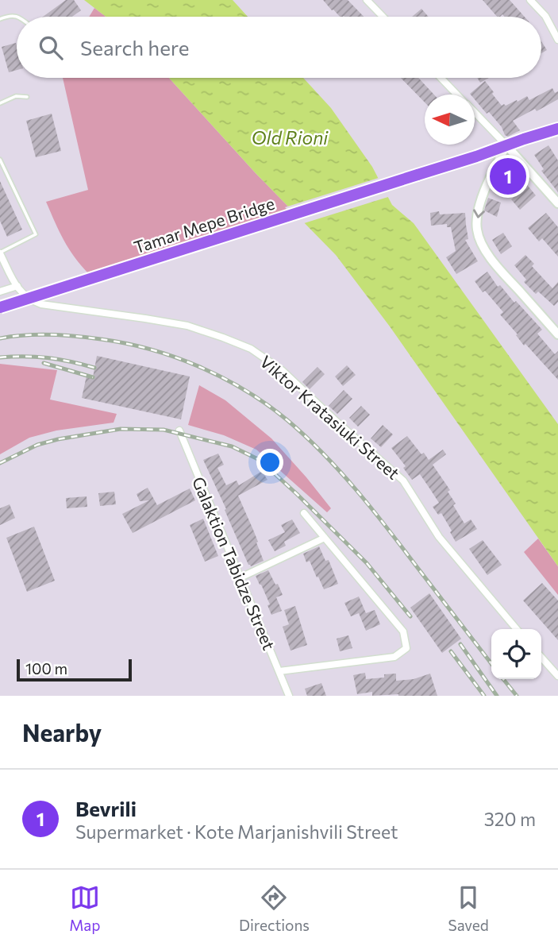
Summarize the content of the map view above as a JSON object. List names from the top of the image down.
{
  "streets": {
    "highway": ["Tamar Mepe Bridge"],
    "street": ["Viktor Kratasiuki Street", "Galaktion Tabidze Street"]
  },
  "water": ["Old Rioni"],
  "scale_bar": "100 m",
  "north": "left",
  "page": {
    "search": "Search here",
    "pins": "1",
    "scale": "100 m",
    "heading": "Nearby",
    "list": [
      {
        "mark": "1",
        "name": "Bevrili",
        "note": "Supermarket · Kote Marjanishvili Street",
        "value": "320 m"
      }
    ],
    "nav": ["Map", "Directions", "Saved"]
  }
}
